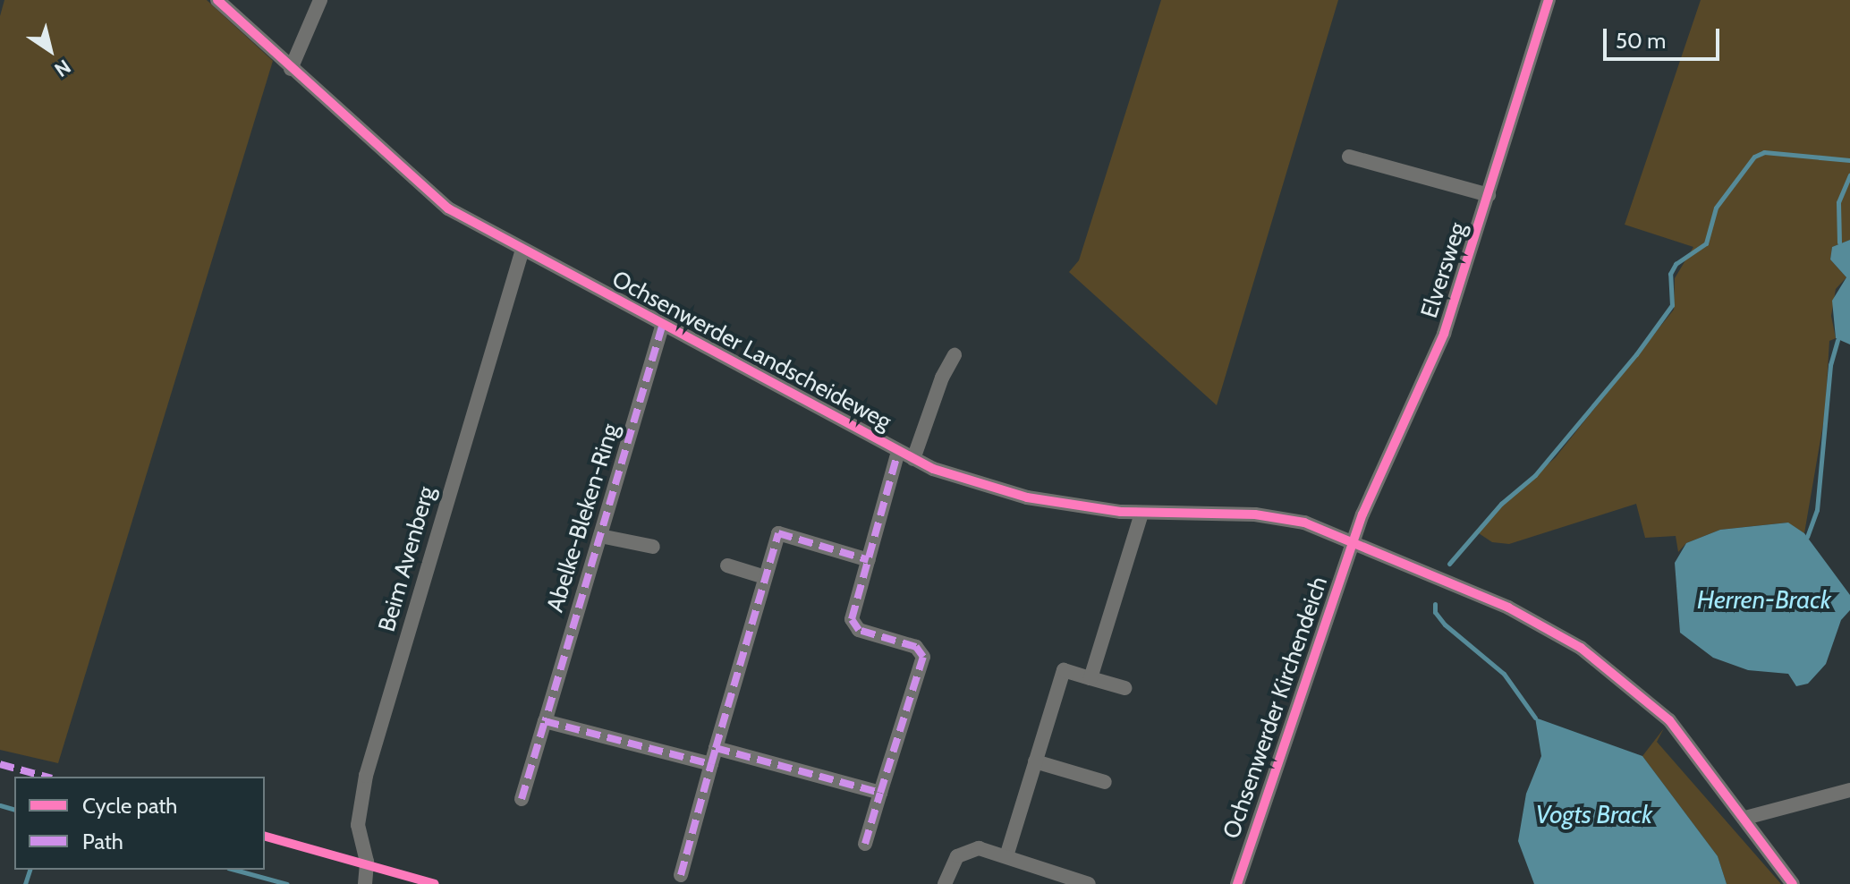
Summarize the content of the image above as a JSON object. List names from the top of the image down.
{
  "streets": {
    "street": [
      "Elversweg",
      "Ochsenwerder Landscheideweg",
      "Abelke-Bleken-Ring",
      "Beim Avenberg",
      "Ochsenwerder Kirchendeich"
    ]
  },
  "crossings": [
    ["Elversweg", "Ochsenwerder Landscheideweg"],
    ["Elversweg", "Ochsenwerder Kirchendeich"],
    ["Ochsenwerder Landscheideweg", "Abelke-Bleken-Ring"],
    ["Ochsenwerder Landscheideweg", "Beim Avenberg"],
    ["Ochsenwerder Landscheideweg", "Ochsenwerder Kirchendeich"]
  ],
  "water": ["Herren-Brack", "Vogts Brack"],
  "legend": ["Cycle path", "Path"],
  "scale_bar": "50 m",
  "north": "bottom right"
}
